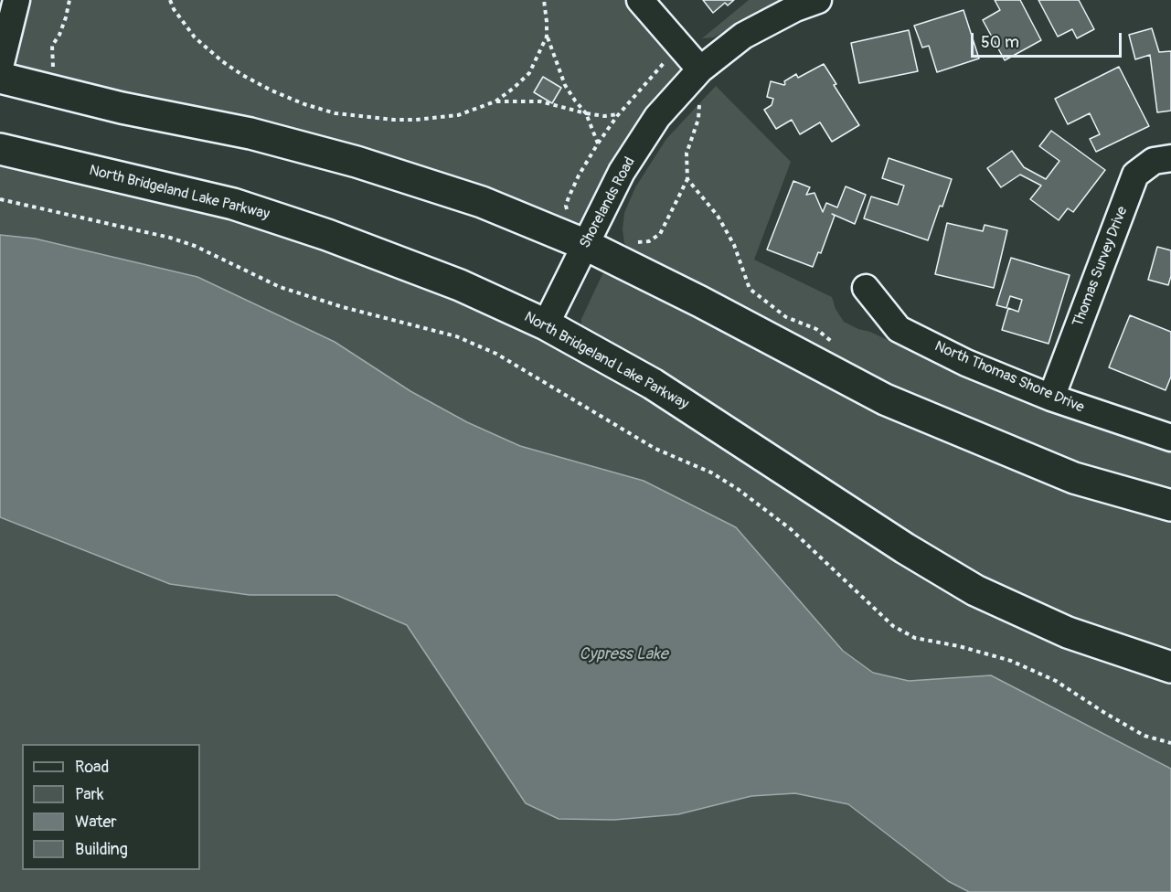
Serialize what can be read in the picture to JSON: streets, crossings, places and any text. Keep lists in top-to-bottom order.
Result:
{
  "streets": {
    "main road": ["North Bridgeland Lake Parkway"],
    "street": ["Shorelands Road", "Thomas Survey Drive", "North Thomas Shore Drive"]
  },
  "crossings": [
    ["North Bridgeland Lake Parkway", "Shorelands Road"],
    ["Thomas Survey Drive", "North Thomas Shore Drive"]
  ],
  "water": ["Cypress Lake"],
  "legend": [
    "Road",
    "Park",
    "Water",
    "Building"
  ],
  "scale_bar": "50 m"
}
